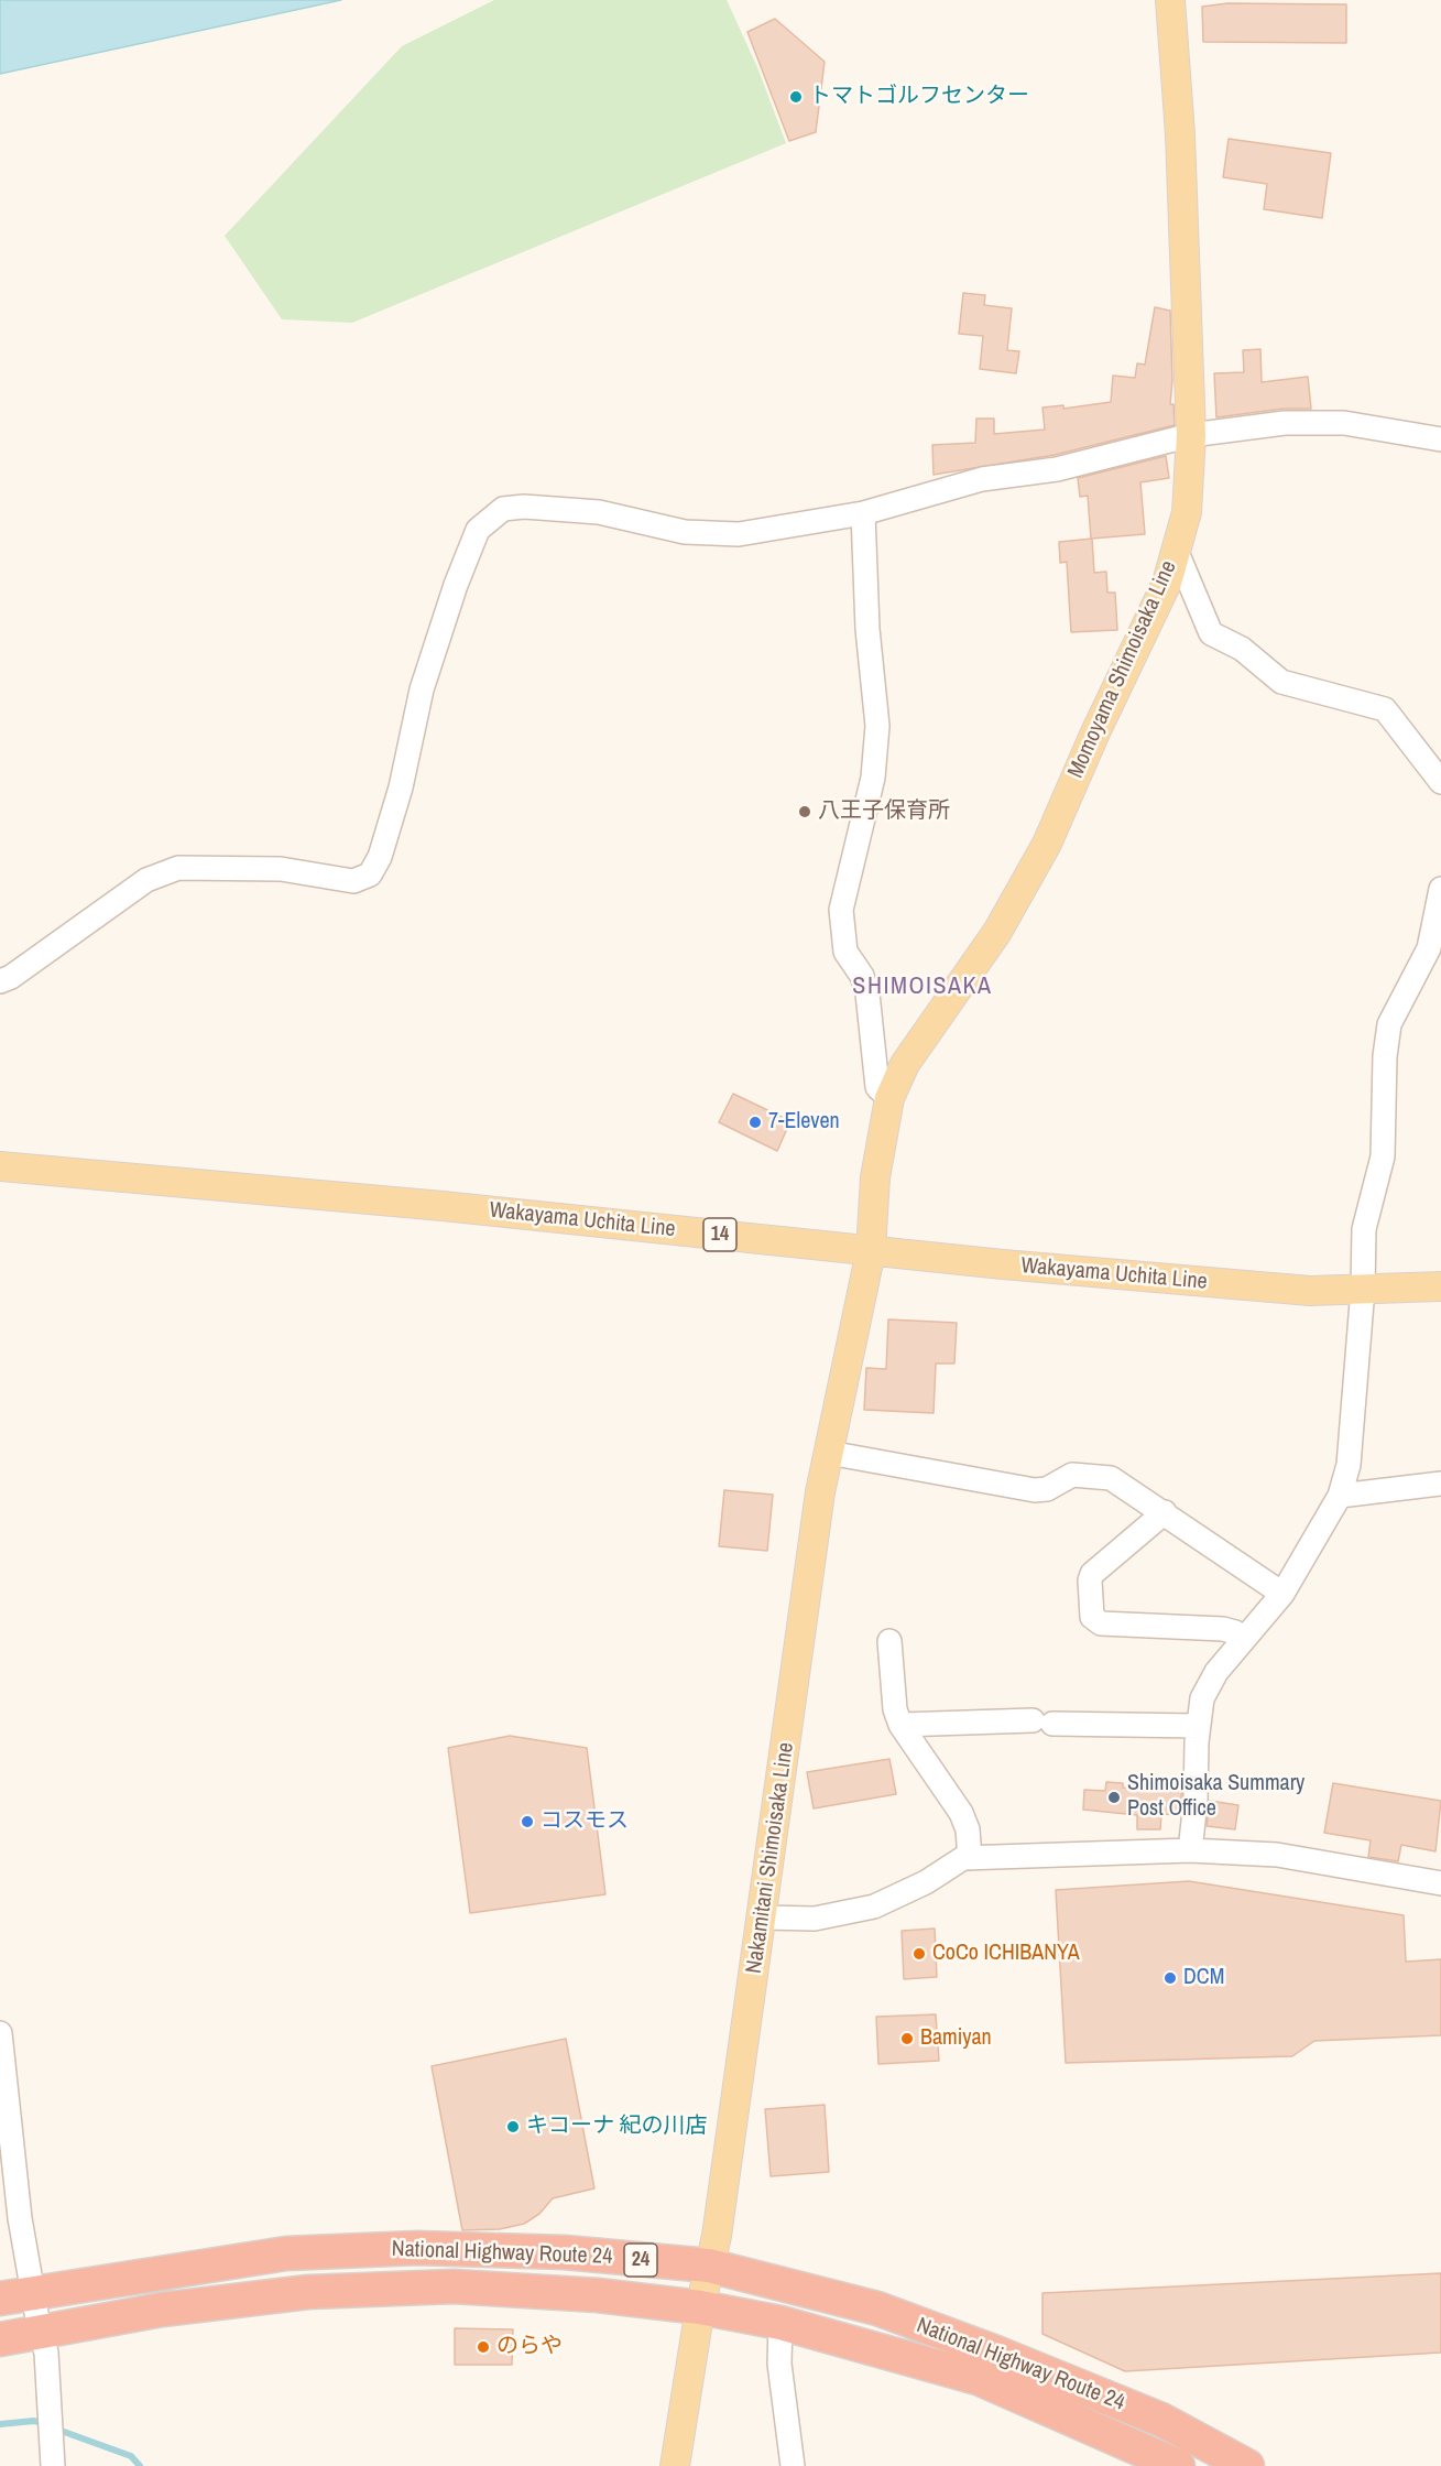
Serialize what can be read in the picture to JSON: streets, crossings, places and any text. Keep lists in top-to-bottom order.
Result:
{
  "streets": {
    "highway": ["National Highway Route 24", "24"],
    "main road": [
      "Momoyama Shimoisaka Line",
      "Wakayama Uchita Line",
      "14",
      "Nakamitani Shimoisaka Line"
    ]
  },
  "crossings": [
    ["Momoyama Shimoisaka Line", "Wakayama Uchita Line"],
    ["Momoyama Shimoisaka Line", "Nakamitani Shimoisaka Line"],
    ["Wakayama Uchita Line", "Nakamitani Shimoisaka Line"],
    ["Nakamitani Shimoisaka Line", "National Highway Route 24"]
  ],
  "districts": ["SHIMOISAKA"],
  "places": [
    "トマトゴルフセンター",
    "八王子保育所",
    "7-Eleven",
    "Shimoisaka Summary Post Office",
    "コスモス",
    "CoCo ICHIBANYA",
    "DCM",
    "Bamiyan",
    "キコーナ 紀の川店",
    "のらや"
  ]
}
